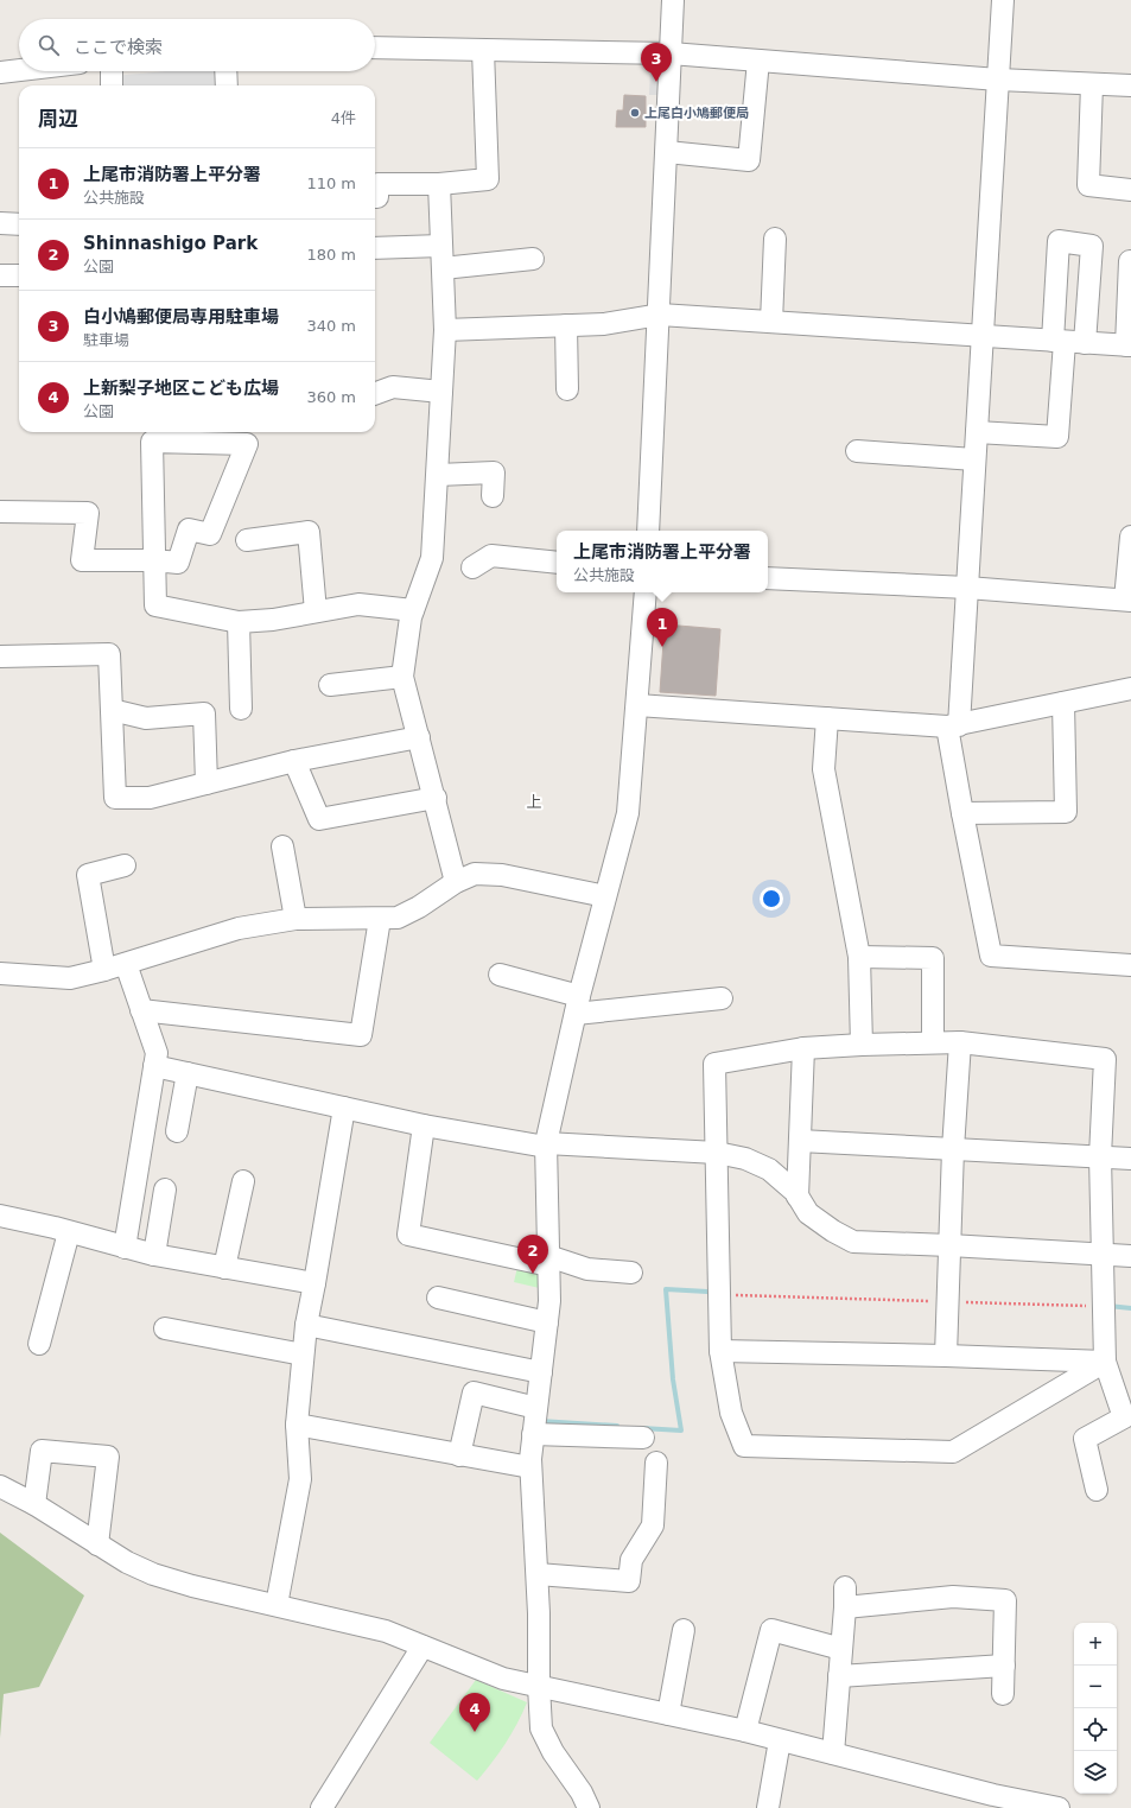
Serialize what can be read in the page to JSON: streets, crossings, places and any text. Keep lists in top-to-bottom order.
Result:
{
  "districts": ["上"],
  "places": ["上尾白小鳩郵便局"],
  "page": {
    "search": "ここで検索",
    "pins": [
      "3",
      "1",
      "2",
      "4"
    ],
    "heading": ["周辺", "4件"],
    "list": [
      {
        "mark": "1",
        "name": "上尾市消防署上平分署",
        "note": "公共施設",
        "value": "110 m"
      },
      {
        "mark": "2",
        "name": "Shinnashigo Park",
        "note": "公園",
        "value": "180 m"
      },
      {
        "mark": "3",
        "name": "白小鳩郵便局専用駐車場",
        "note": "駐車場",
        "value": "340 m"
      },
      {
        "mark": "4",
        "name": "上新梨子地区こども広場",
        "note": "公園",
        "value": "360 m"
      }
    ],
    "popup": ["上尾市消防署上平分署", "公共施設"],
    "map_buttons": ["+", "−"]
  }
}
